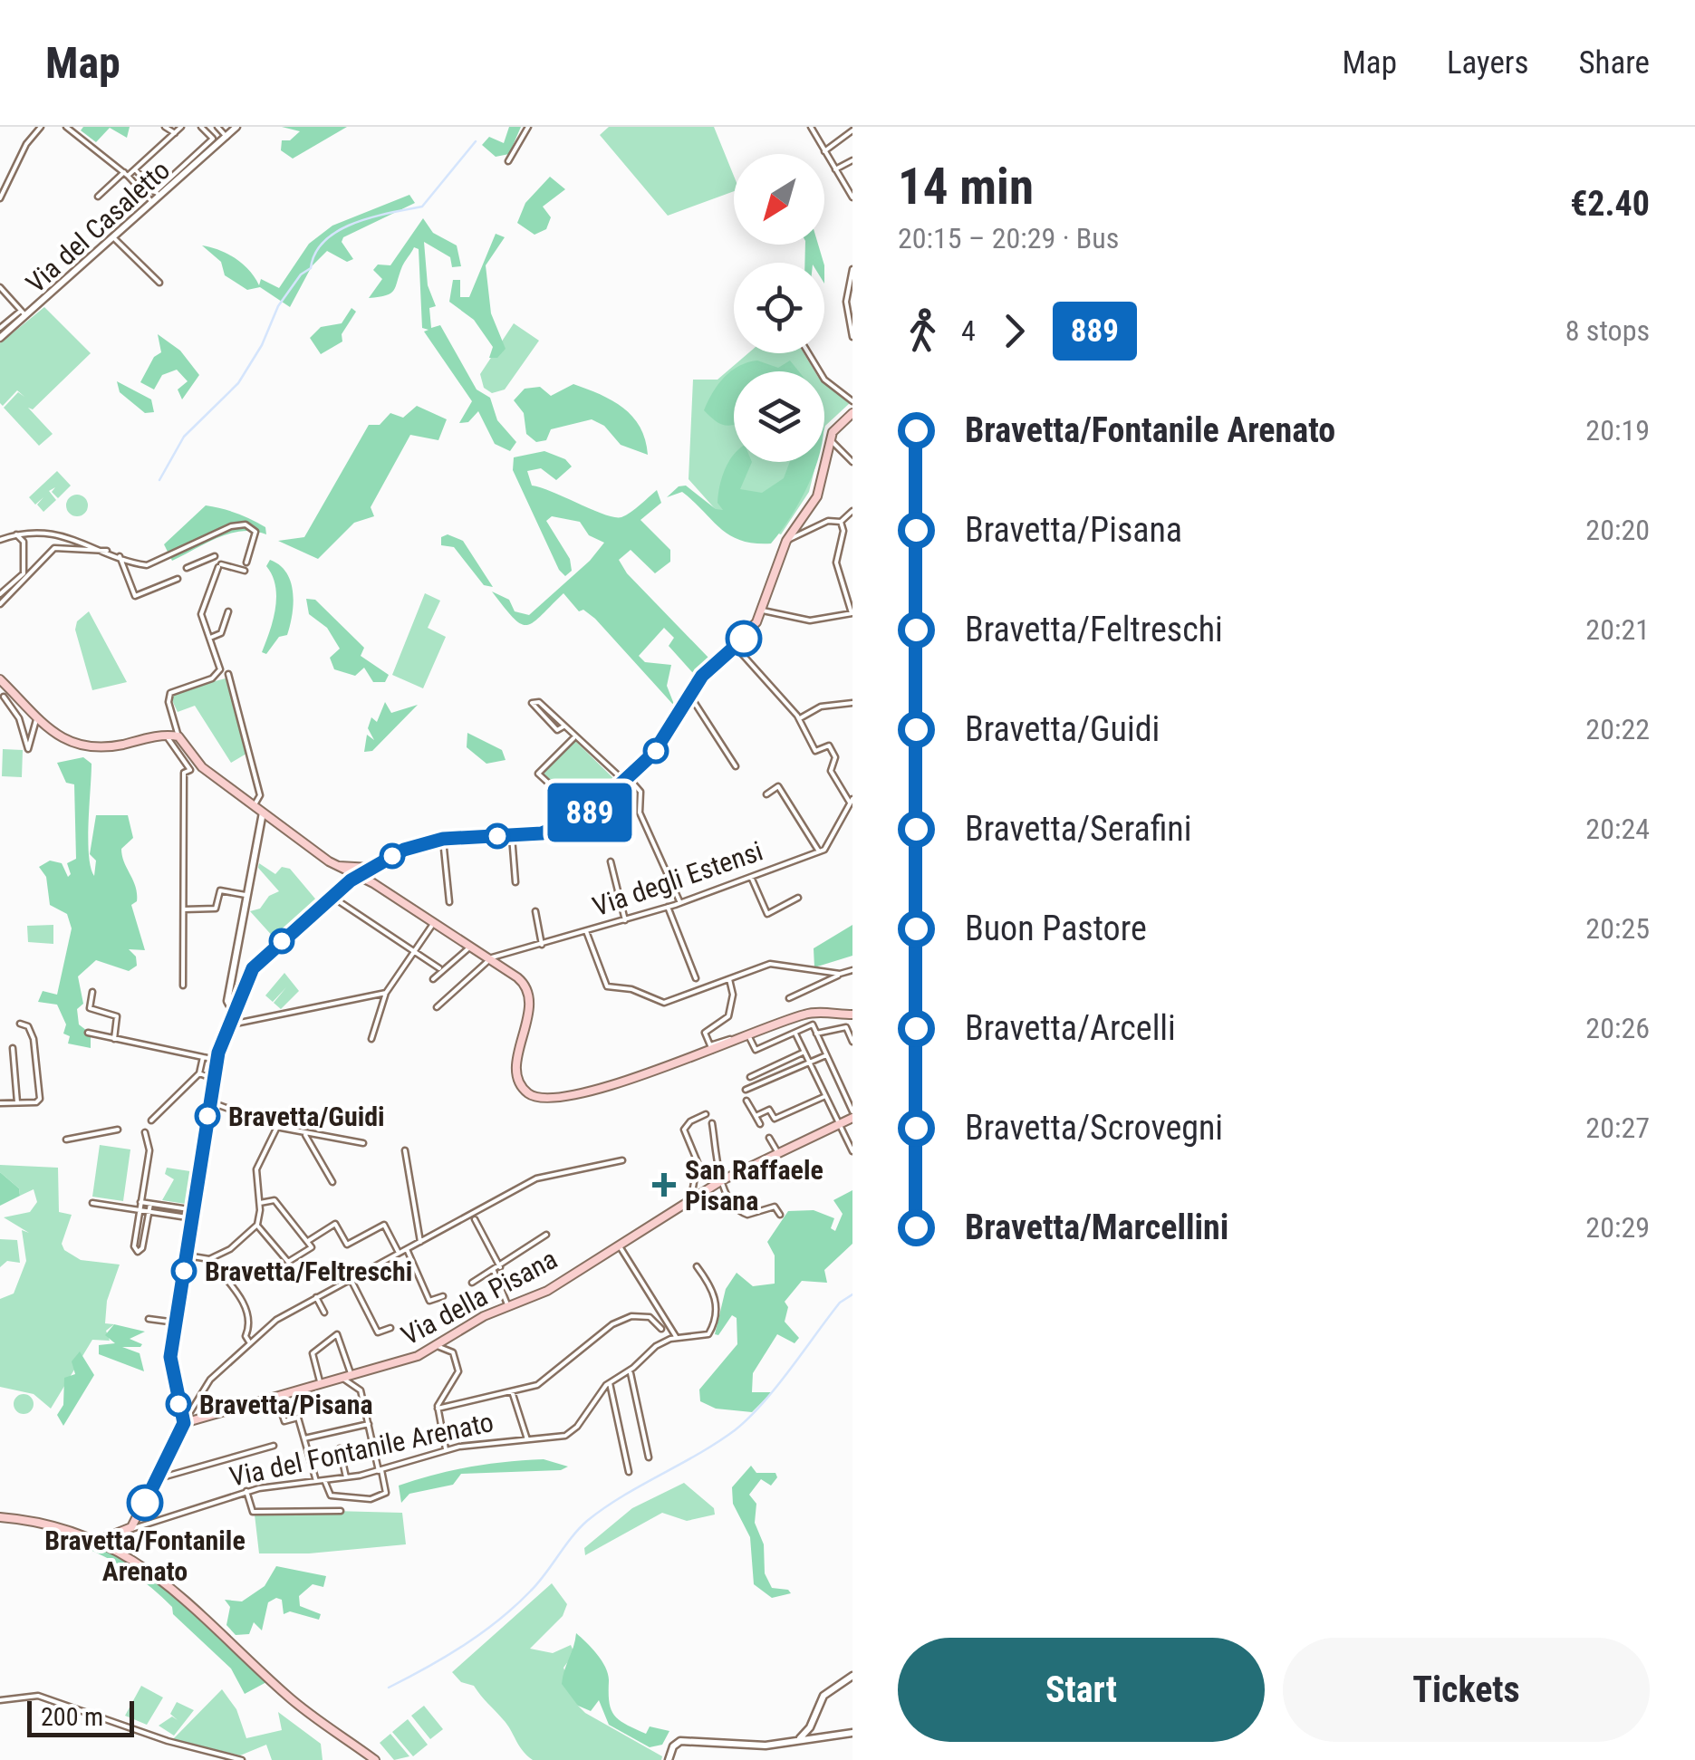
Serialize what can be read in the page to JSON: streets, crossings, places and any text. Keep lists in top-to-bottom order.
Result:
{
  "streets": {
    "main road": ["Via della Pisana"],
    "street": ["Via del Casaletto", "Via degli Estensi", "Via del Fontanile Arenato"]
  },
  "places": {
    "other": [
      "Bravetta/Guidi",
      "Bravetta/Feltreschi",
      "Bravetta/Pisana",
      "Bravetta/Fontanile Arenato"
    ],
    "health": ["San Raffaele Pisana"]
  },
  "lines": ["bus line 889"],
  "scale_bar": "200 m",
  "north": "bottom left",
  "page": {
    "header": "Map",
    "nav": ["Map", "Layers", "Share"],
    "on_map": "889",
    "heading": ["14 min", "20:15 – 20:29 · Bus", "€2.40"],
    "legs": ["4", "889", "8 stops"],
    "list": [
      {
        "name": "Bravetta/Fontanile Arenato",
        "value": "20:19"
      },
      {
        "name": "Bravetta/Pisana",
        "value": "20:20"
      },
      {
        "name": "Bravetta/Feltreschi",
        "value": "20:21"
      },
      {
        "name": "Bravetta/Guidi",
        "value": "20:22"
      },
      {
        "name": "Bravetta/Serafini",
        "value": "20:24"
      },
      {
        "name": "Buon Pastore",
        "value": "20:25"
      },
      {
        "name": "Bravetta/Arcelli",
        "value": "20:26"
      },
      {
        "name": "Bravetta/Scrovegni",
        "value": "20:27"
      },
      {
        "name": "Bravetta/Marcellini",
        "value": "20:29"
      }
    ],
    "buttons": ["Start", "Tickets"],
    "scale": "200 m"
  }
}
